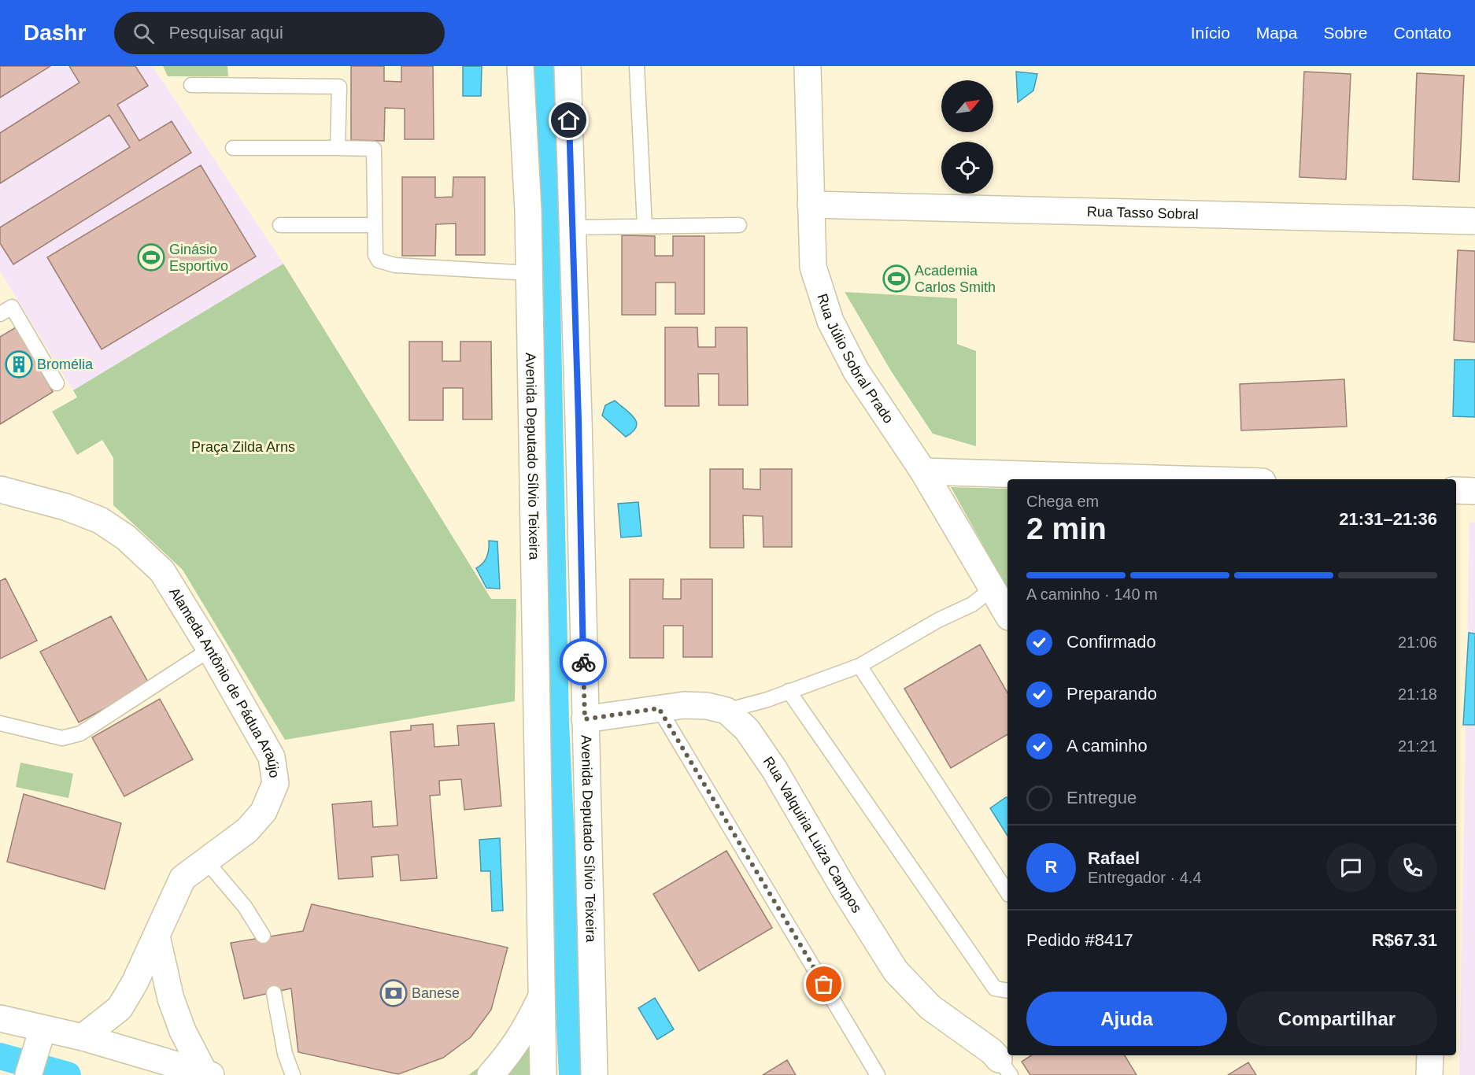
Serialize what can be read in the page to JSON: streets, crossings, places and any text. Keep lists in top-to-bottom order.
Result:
{
  "streets": {
    "street": [
      "Rua Tasso Sobral",
      "Rua Júlio Sobral Prado",
      "Avenida Deputado Sílvio Teixeira",
      "Alameda Antônio de Pádua Araújo",
      "Rua Valquiria Luiza Campos"
    ]
  },
  "crossings": [
    ["Rua Tasso Sobral", "Rua Júlio Sobral Prado"]
  ],
  "parks": ["Praça Zilda Arns"],
  "places": {
    "sports": ["Ginásio Esportivo", "Academia Carlos Smith"],
    "building": ["Bromélia"],
    "bank": ["Banese"]
  },
  "north": "top right",
  "page": {
    "header": "Dashr",
    "search": "Pesquisar aqui",
    "nav": [
      "Início",
      "Mapa",
      "Sobre",
      "Contato"
    ],
    "heading": ["2 min", "Chega em", "21:31–21:36"],
    "panel": [
      "Rafael",
      "Entregador · 4.4",
      "Pedido #8417",
      "R$67.31"
    ],
    "bar": "A caminho · 140 m",
    "list": [
      ["Confirmado", "21:06"],
      ["Preparando", "21:18"],
      ["A caminho", "21:21"],
      "Entregue"
    ],
    "round": "R",
    "buttons": ["Ajuda", "Compartilhar"]
  }
}
